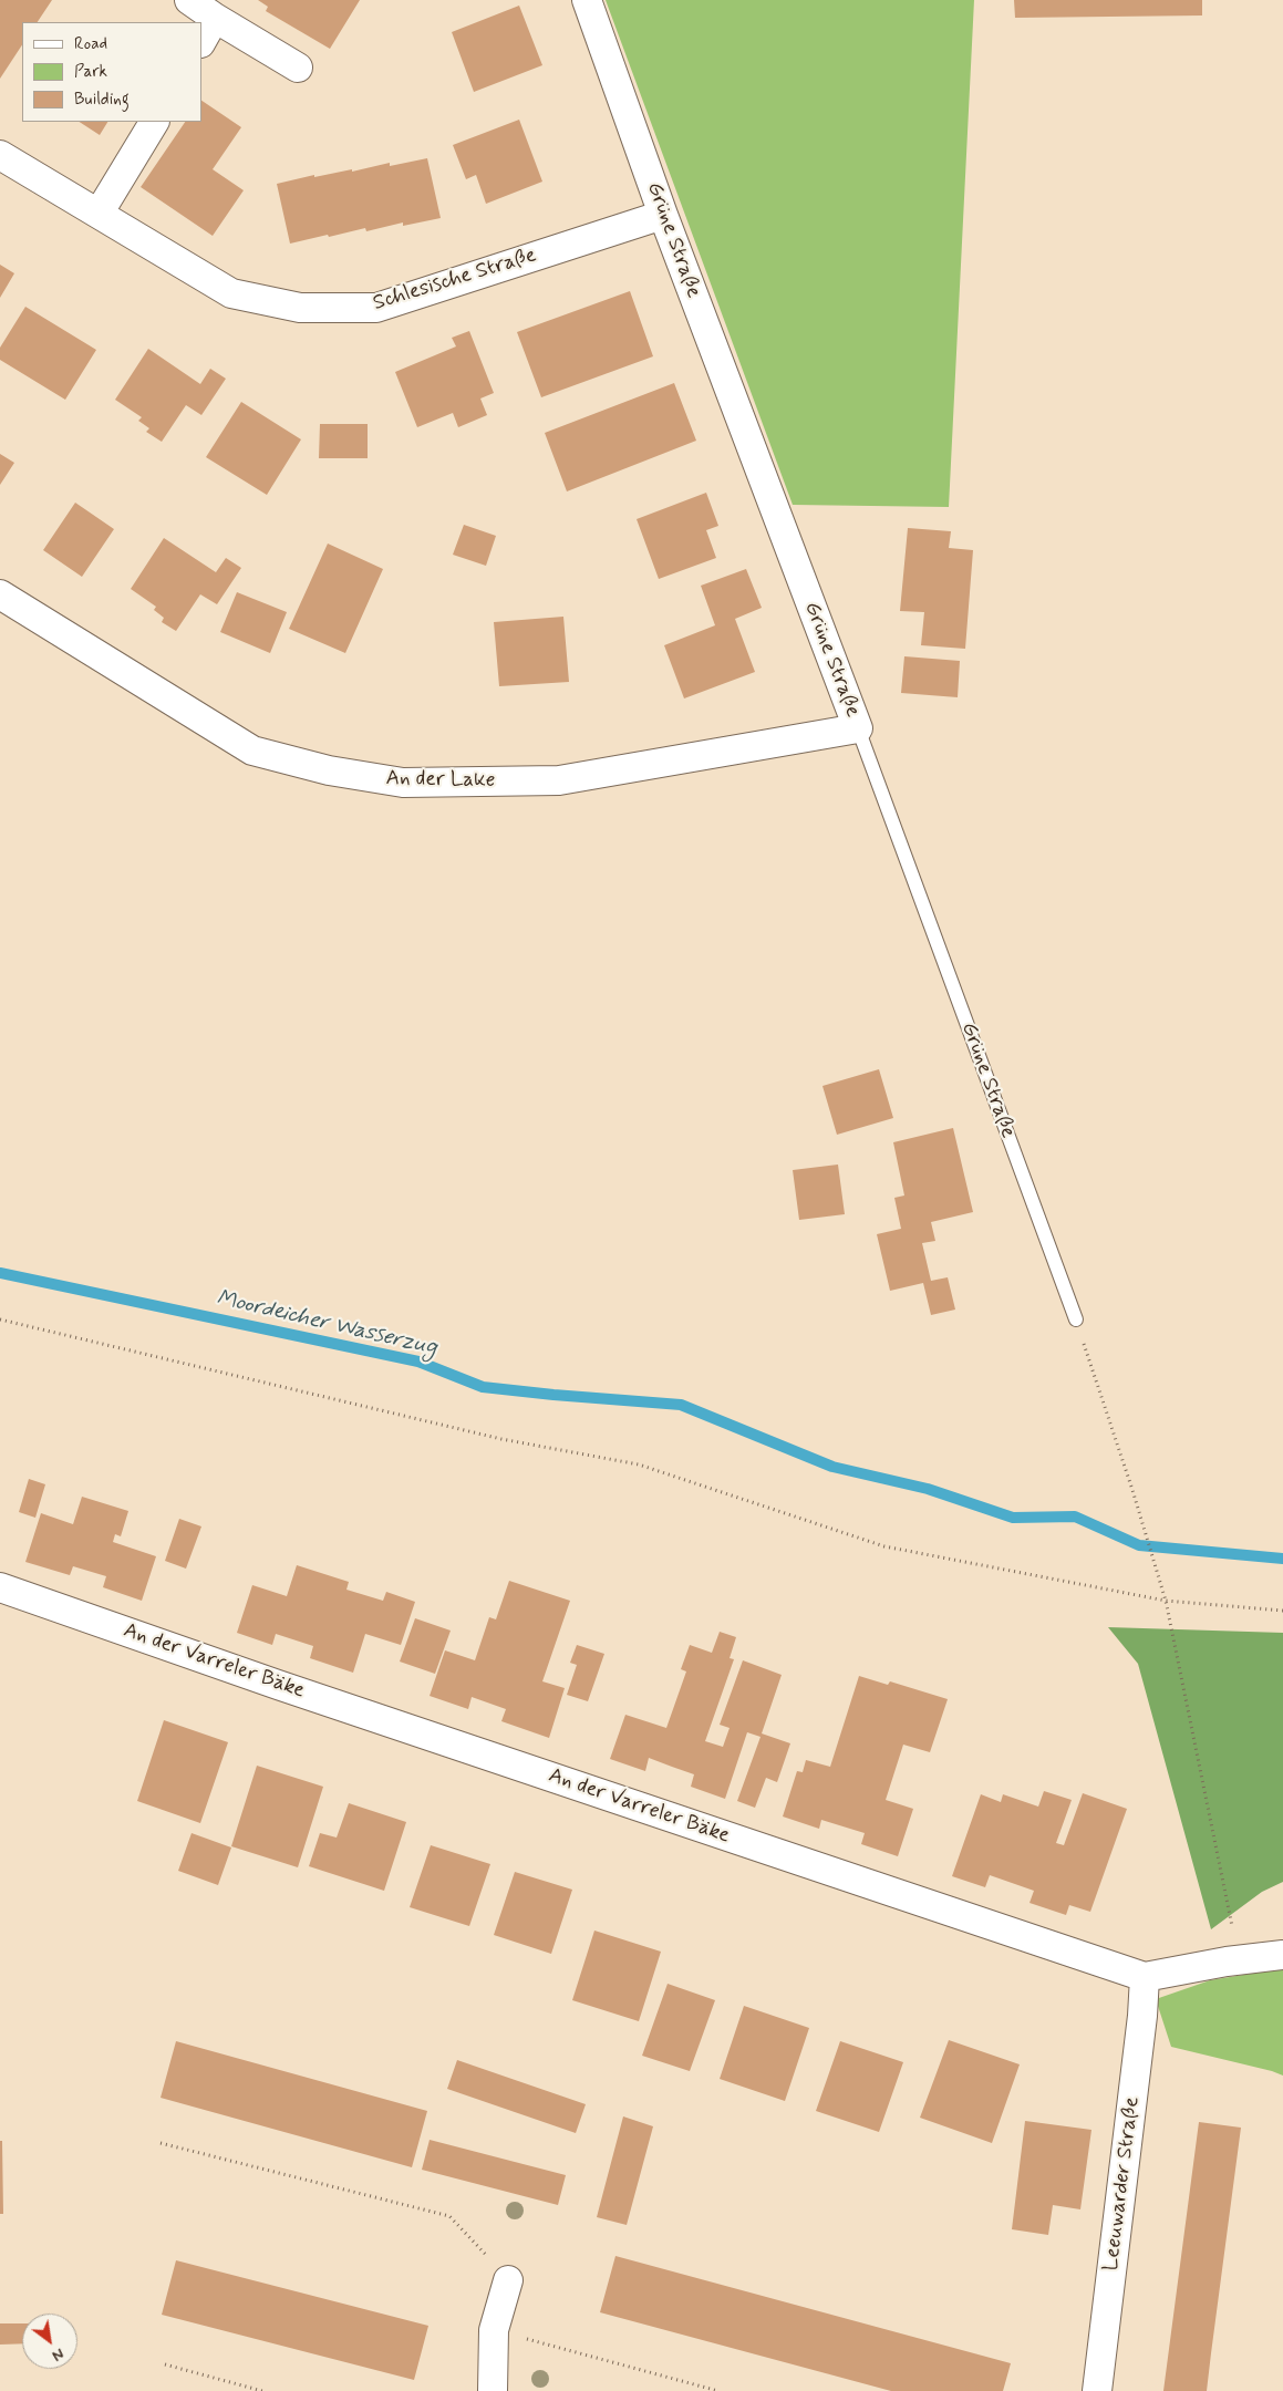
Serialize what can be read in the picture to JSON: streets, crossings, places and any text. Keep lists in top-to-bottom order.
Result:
{
  "streets": {
    "street": [
      "Grüne Straße",
      "Schlesische Straße",
      "An der Lake",
      "An der Varreler Bäke",
      "Leeuwarder Straße"
    ]
  },
  "crossings": [
    ["Grüne Straße", "Schlesische Straße"],
    ["Grüne Straße", "An der Lake"],
    ["An der Varreler Bäke", "Leeuwarder Straße"]
  ],
  "water": ["Moordeicher Wasserzug"],
  "legend": ["Road", "Park", "Building"],
  "north": "bottom right"
}
